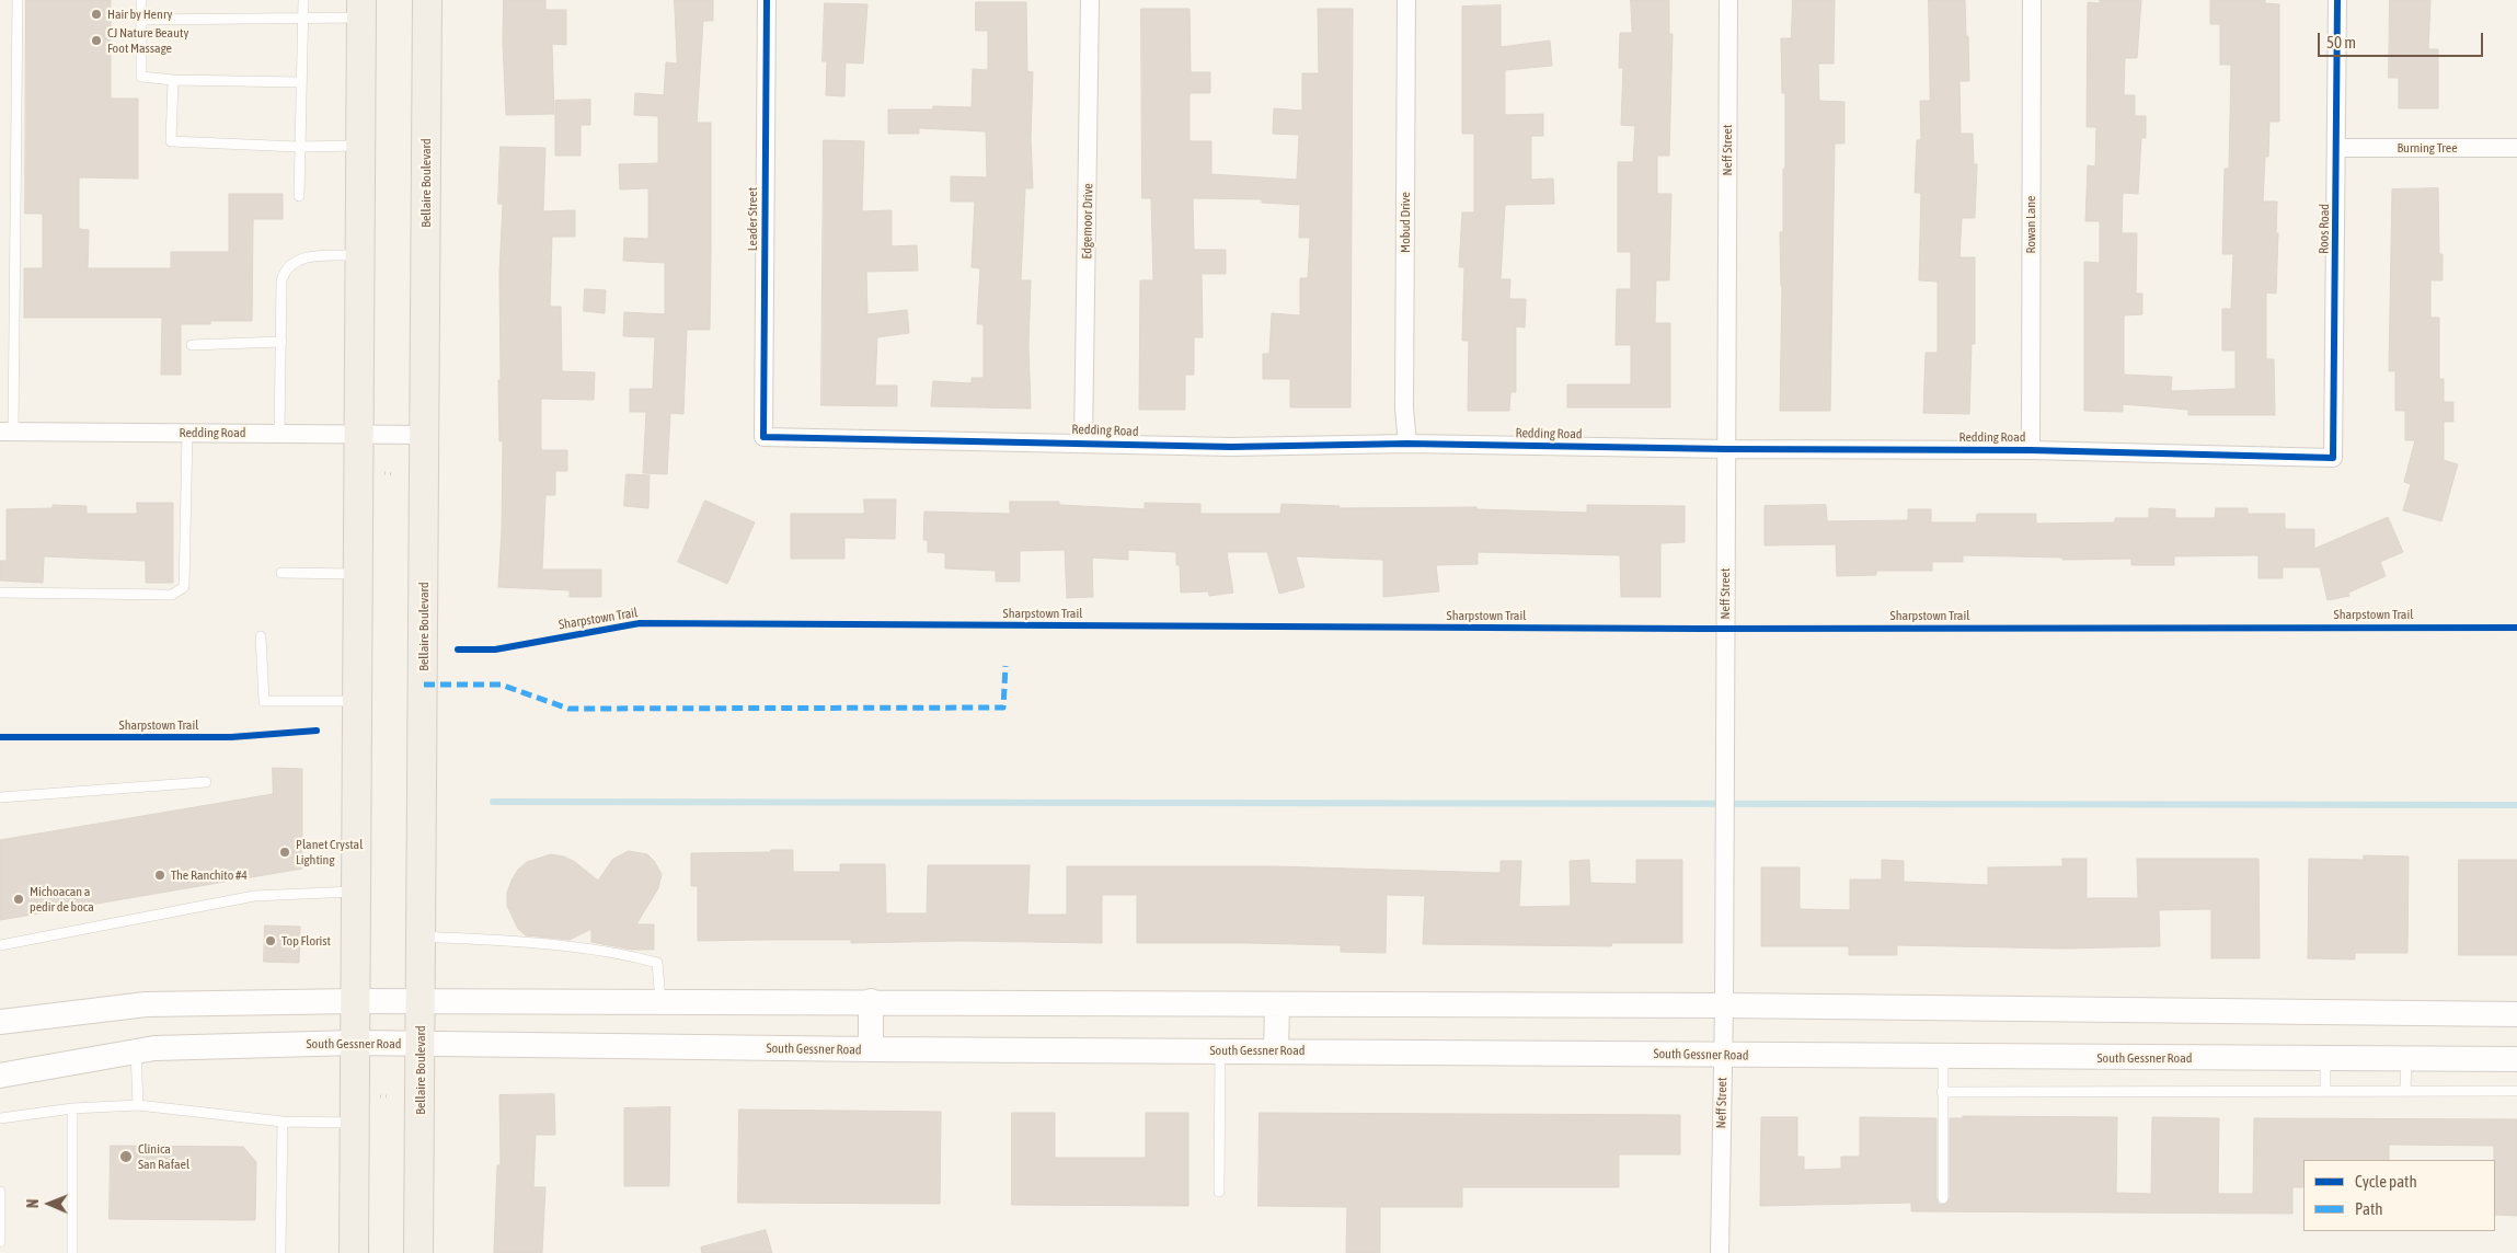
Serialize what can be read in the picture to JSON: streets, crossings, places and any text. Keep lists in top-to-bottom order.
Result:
{
  "streets": {
    "main road": ["Bellaire Boulevard", "South Gessner Road"],
    "street": [
      "Burning Tree",
      "Neff Street",
      "Leader Street",
      "Edgemoor Drive",
      "Mobud Drive",
      "Rowan Lane",
      "Roos Road",
      "Redding Road"
    ],
    "cycle path": ["Sharpstown Trail"]
  },
  "crossings": [
    ["Burning Tree", "Roos Road"],
    ["Neff Street", "Redding Road"],
    ["Neff Street", "South Gessner Road"],
    ["Bellaire Boulevard", "Redding Road"],
    ["Bellaire Boulevard", "South Gessner Road"],
    ["Leader Street", "Redding Road"],
    ["Edgemoor Drive", "Redding Road"],
    ["Mobud Drive", "Redding Road"],
    ["Rowan Lane", "Redding Road"],
    ["Roos Road", "Redding Road"]
  ],
  "places": [
    "Hair by Henry",
    "CJ Nature Beauty Foot Massage",
    "Planet Crystal Lighting",
    "The Ranchito #4",
    "Michoacan a pedir de boca",
    "Top Florist",
    "Clinica San Rafael"
  ],
  "legend": ["Cycle path", "Path"],
  "scale_bar": "50 m",
  "north": "left"
}
